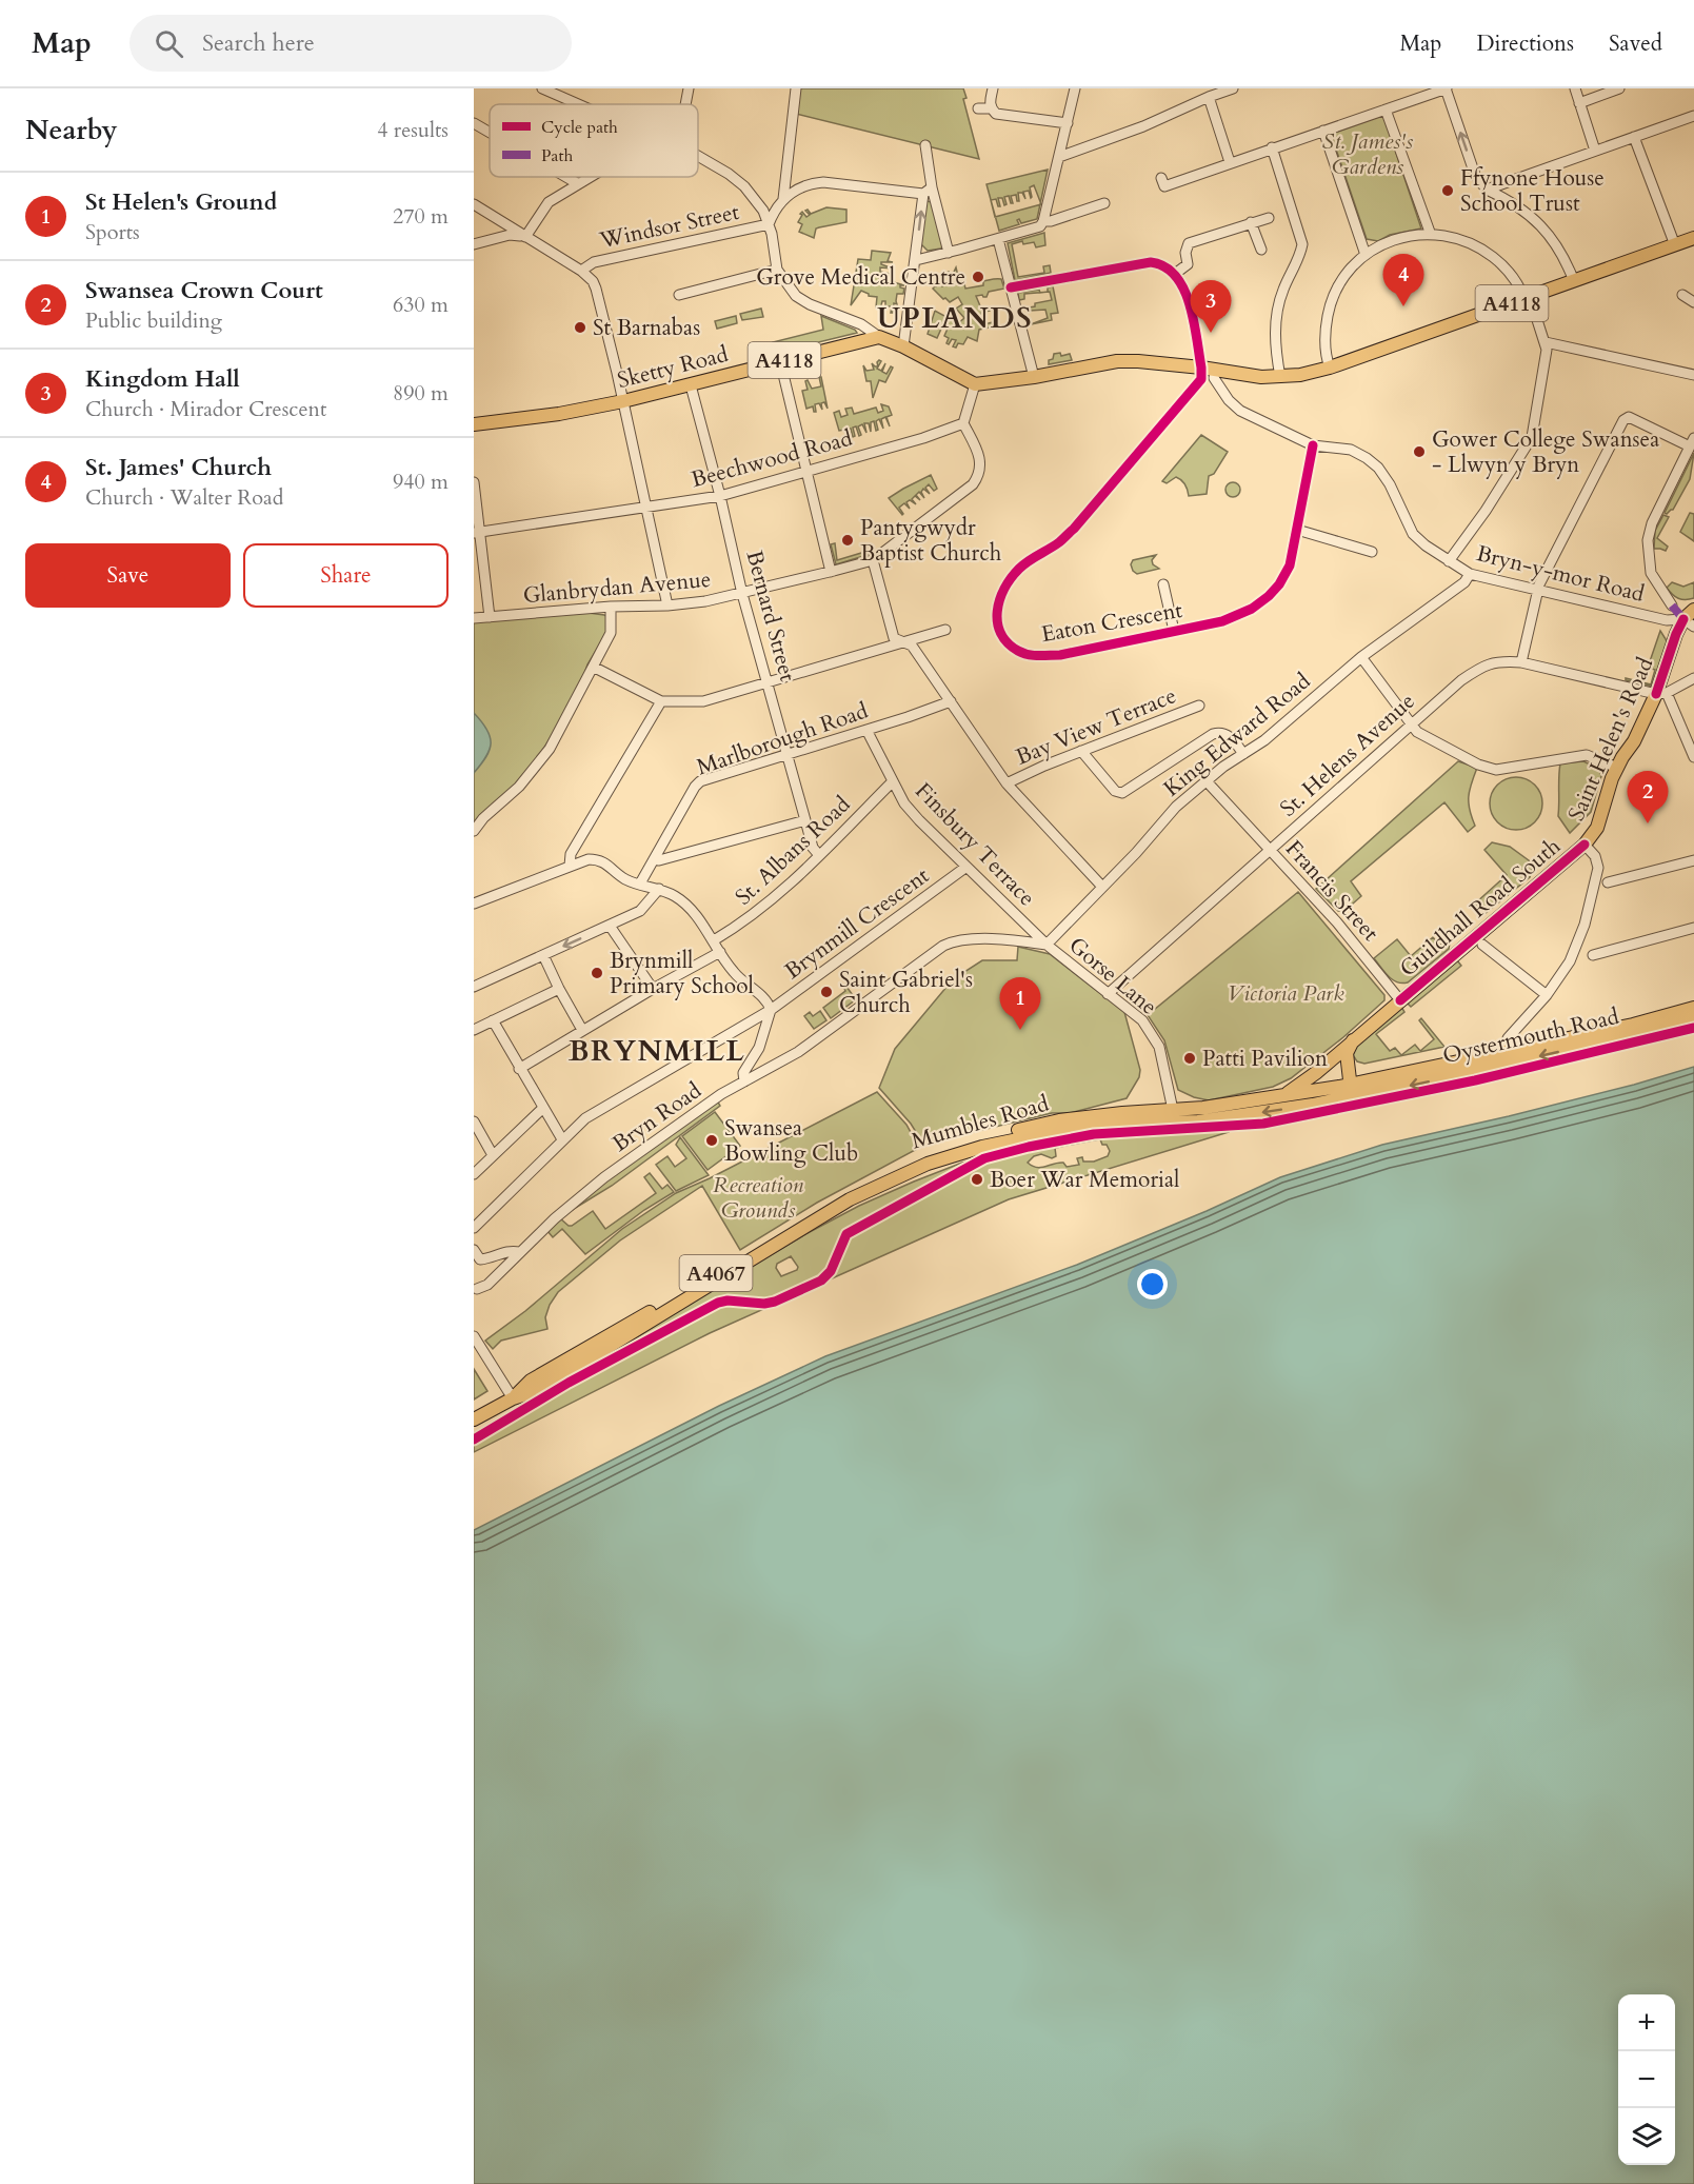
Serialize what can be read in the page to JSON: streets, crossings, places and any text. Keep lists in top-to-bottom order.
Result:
{
  "streets": {
    "main road": [
      "A4118",
      "Sketty Road",
      "Saint Helen's Road",
      "Guildhall Road South",
      "Oystermouth Road",
      "Mumbles Road",
      "A4067"
    ],
    "street": [
      "Windsor Street",
      "Beechwood Road",
      "Bryn-y-mor Road",
      "Glanbrydan Avenue",
      "Bernard Street",
      "Eaton Crescent",
      "Bay View Terrace",
      "King Edward Road",
      "Marlborough Road",
      "St. Helens Avenue",
      "Finsbury Terrace",
      "St. Albans Road",
      "Francis Street",
      "Brynmill Crescent",
      "Gorse Lane",
      "Bryn Road"
    ]
  },
  "crossings": [
    ["A4118", "Bryn-y-mor Road"],
    ["A4118", "Eaton Crescent"],
    ["Sketty Road", "Bernard Street"],
    ["Beechwood Road", "Bernard Street"],
    ["Bryn-y-mor Road", "Eaton Crescent"],
    ["Bryn-y-mor Road", "King Edward Road"],
    ["Bryn-y-mor Road", "Saint Helen's Road"],
    ["Glanbrydan Avenue", "Bernard Street"],
    ["Bernard Street", "Marlborough Road"],
    ["Bernard Street", "St. Albans Road"],
    ["King Edward Road", "Finsbury Terrace"],
    ["King Edward Road", "Francis Street"],
    ["King Edward Road", "Gorse Lane"],
    ["King Edward Road", "Bryn Road"],
    ["Marlborough Road", "Finsbury Terrace"],
    ["Saint Helen's Road", "St. Helens Avenue"],
    ["Saint Helen's Road", "Guildhall Road South"],
    ["Saint Helen's Road", "Oystermouth Road"],
    ["St. Helens Avenue", "Francis Street"],
    ["St. Helens Avenue", "Gorse Lane"],
    ["Finsbury Terrace", "St. Albans Road"],
    ["Finsbury Terrace", "Brynmill Crescent"],
    ["Finsbury Terrace", "Gorse Lane"],
    ["Finsbury Terrace", "Bryn Road"],
    ["Francis Street", "Guildhall Road South"],
    ["Guildhall Road South", "Mumbles Road"],
    ["Gorse Lane", "Bryn Road"],
    ["Gorse Lane", "Mumbles Road"],
    ["Oystermouth Road", "Mumbles Road"]
  ],
  "districts": ["UPLANDS", "BRYNMILL"],
  "parks": ["St. James's Gardens", "Victoria Park", "Recreation Grounds"],
  "places": [
    "Ffynone House School Trust",
    "Grove Medical Centre",
    "St Barnabas",
    "Gower College Swansea - Llwyn y Bryn",
    "Pantygwydr Baptist Church",
    "Brynmill Primary School",
    "Saint Gabriel's Church",
    "Patti Pavilion",
    "Swansea Bowling Club",
    "Boer War Memorial"
  ],
  "legend": ["Cycle path", "Path"],
  "page": {
    "header": "Map",
    "search": "Search here",
    "nav": ["Map", "Directions", "Saved"],
    "heading": ["Nearby", "4 results"],
    "list": [
      {
        "mark": "1",
        "name": "St Helen's Ground",
        "note": "Sports",
        "value": "270 m"
      },
      {
        "mark": "2",
        "name": "Swansea Crown Court",
        "note": "Public building",
        "value": "630 m"
      },
      {
        "mark": "3",
        "name": "Kingdom Hall",
        "note": "Church · Mirador Crescent",
        "value": "890 m"
      },
      {
        "mark": "4",
        "name": "St. James' Church",
        "note": "Church · Walter Road",
        "value": "940 m"
      }
    ],
    "pins": [
      "4",
      "3",
      "2",
      "1"
    ],
    "buttons": ["Save", "Share"],
    "map_buttons": ["+", "−"]
  }
}
